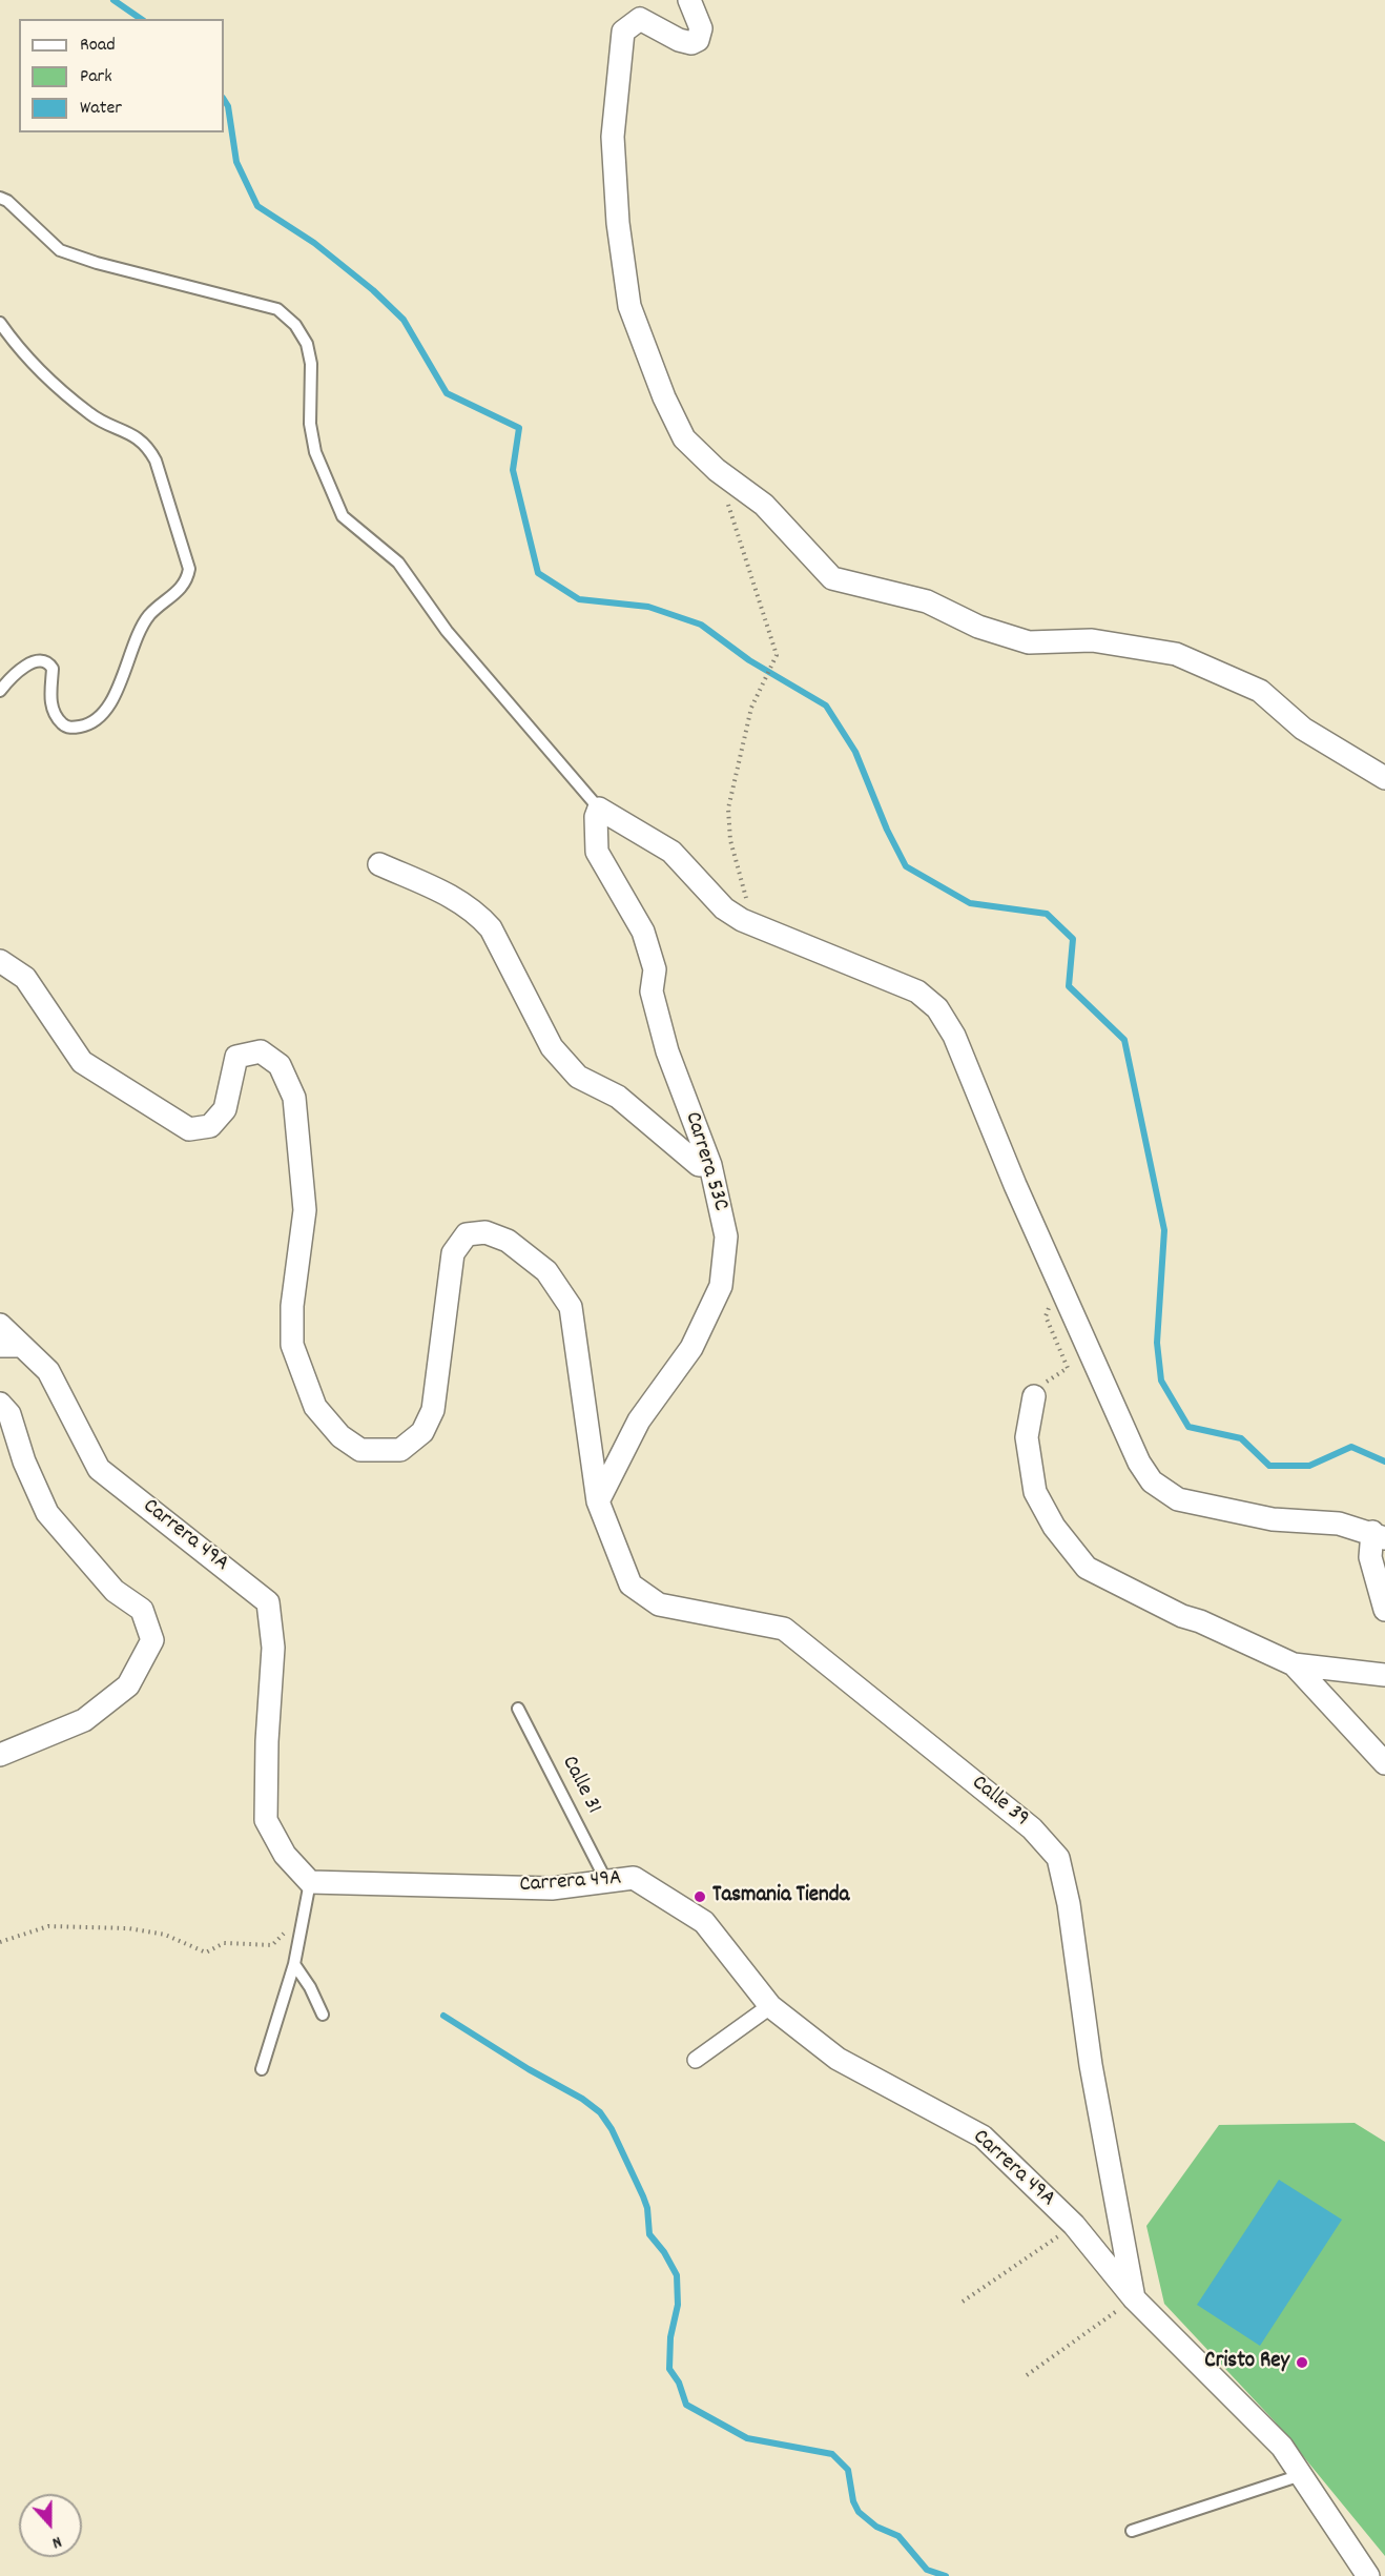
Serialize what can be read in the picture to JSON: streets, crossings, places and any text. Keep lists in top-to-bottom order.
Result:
{
  "streets": {
    "street": ["Carrera 53C", "Carrera 49A", "Calle 39"],
    "lane": ["Calle 31"]
  },
  "crossings": [
    ["Carrera 53C", "Calle 39"],
    ["Carrera 49A", "Calle 31"],
    ["Carrera 49A", "Calle 39"]
  ],
  "places": ["Tasmania Tienda", "Cristo Rey"],
  "legend": ["Road", "Park", "Water"],
  "north": "bottom"
}
